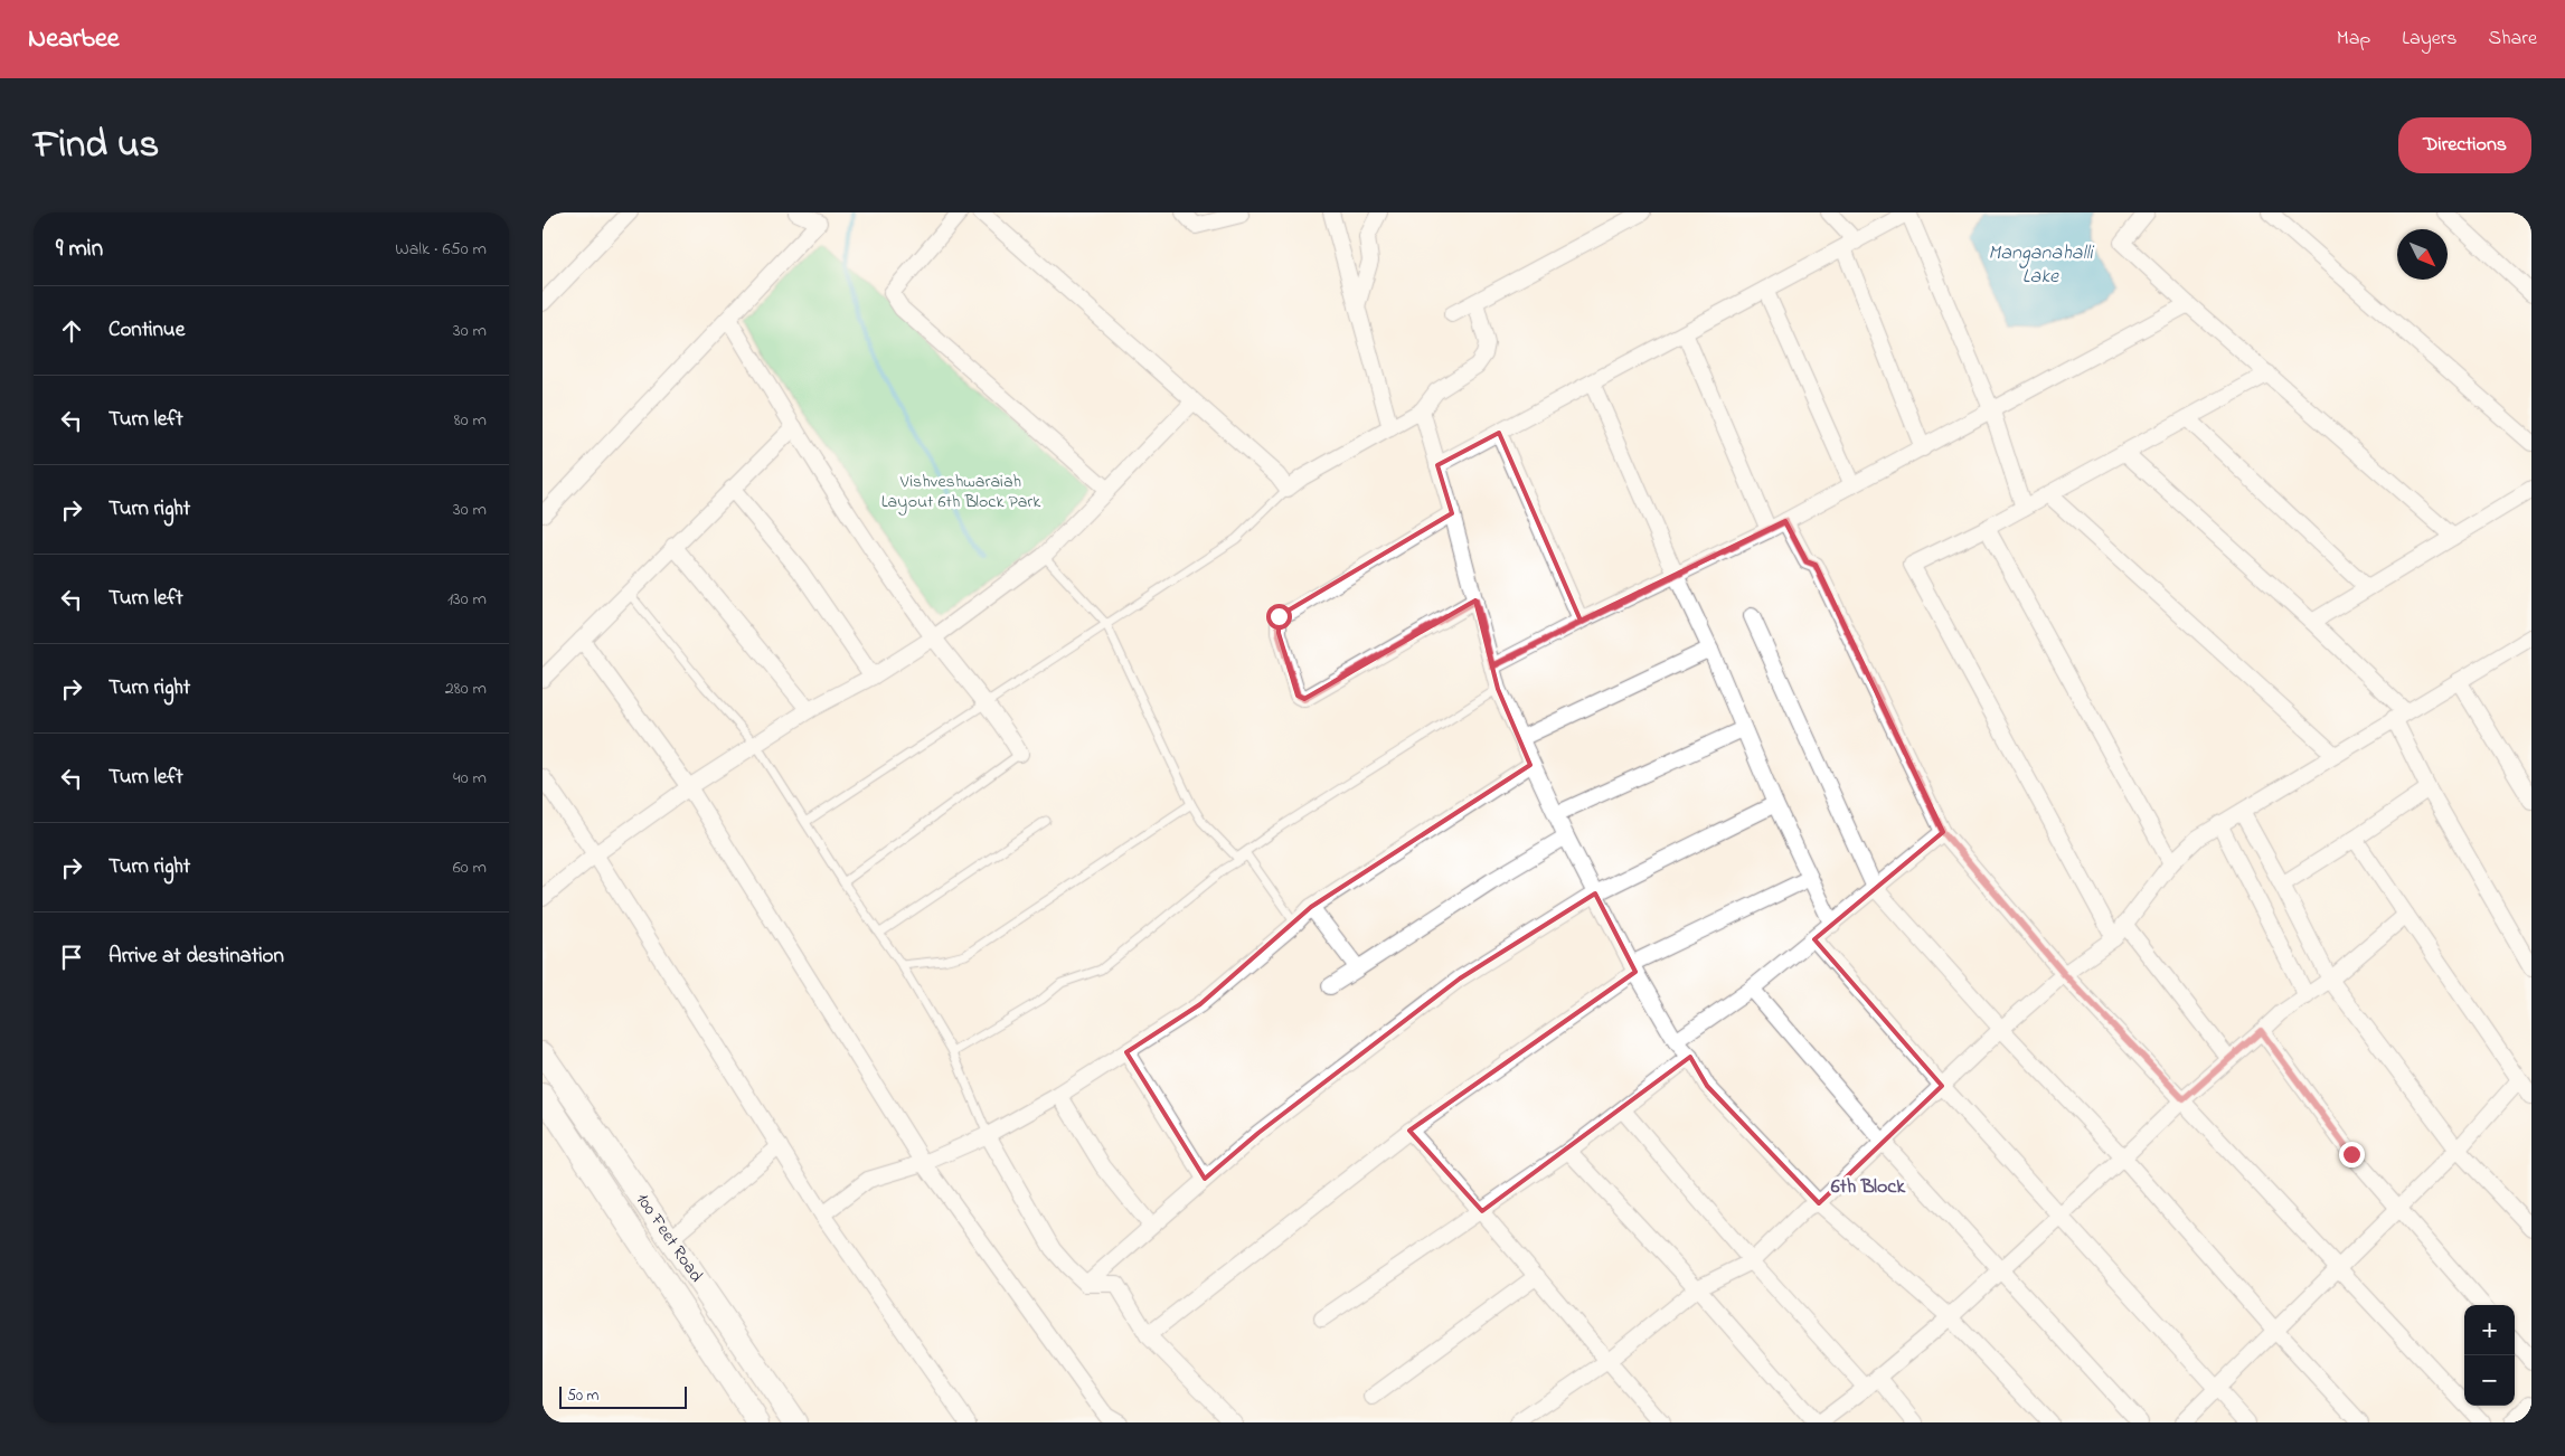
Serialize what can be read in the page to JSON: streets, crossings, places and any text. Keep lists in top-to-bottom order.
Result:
{
  "streets": {
    "main road": ["100 Feet Road"]
  },
  "districts": ["6th Block"],
  "water": ["Manganahalli Lake"],
  "parks": ["Vishveshwaraiah Layout 6th Block Park"],
  "scale_bar": "50 m",
  "north": "bottom right",
  "page": {
    "header": "Nearbee",
    "nav": ["Map", "Layers", "Share"],
    "title": "Find us",
    "buttons": "Directions",
    "heading": ["9 min", "Walk · 650 m"],
    "list": [
      ["Continue", "30 m"],
      ["Turn left", "80 m"],
      ["Turn right", "30 m"],
      ["Turn left", "130 m"],
      ["Turn right", "280 m"],
      ["Turn left", "40 m"],
      ["Turn right", "60 m"],
      "Arrive at destination"
    ],
    "map_buttons": ["+", "−"],
    "scale": "50 m"
  }
}
